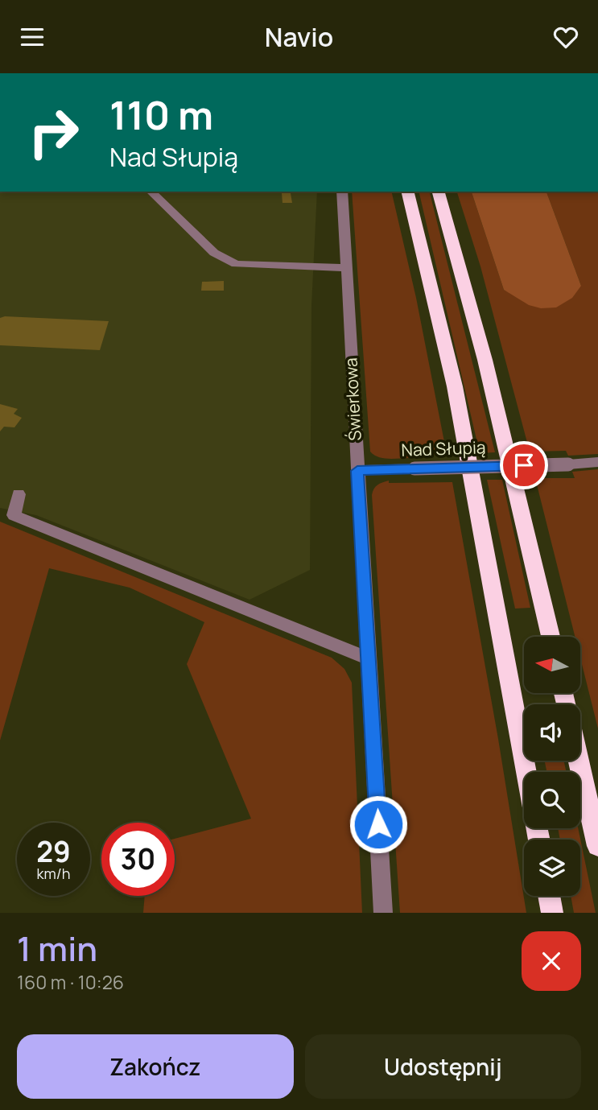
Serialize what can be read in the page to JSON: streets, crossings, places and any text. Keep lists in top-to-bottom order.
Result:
{
  "streets": {
    "street": ["Świerkowa", "Nad Słupią"]
  },
  "crossings": [
    ["Świerkowa", "Nad Słupią"]
  ],
  "north": "left",
  "page": {
    "header": "Navio",
    "turn": ["110 m", "Nad Słupią"],
    "speed": "29 km/h",
    "limit": "30",
    "heading": ["1 min", "160 m · 10:26"],
    "buttons": ["Zakończ", "Udostępnij"]
  }
}
